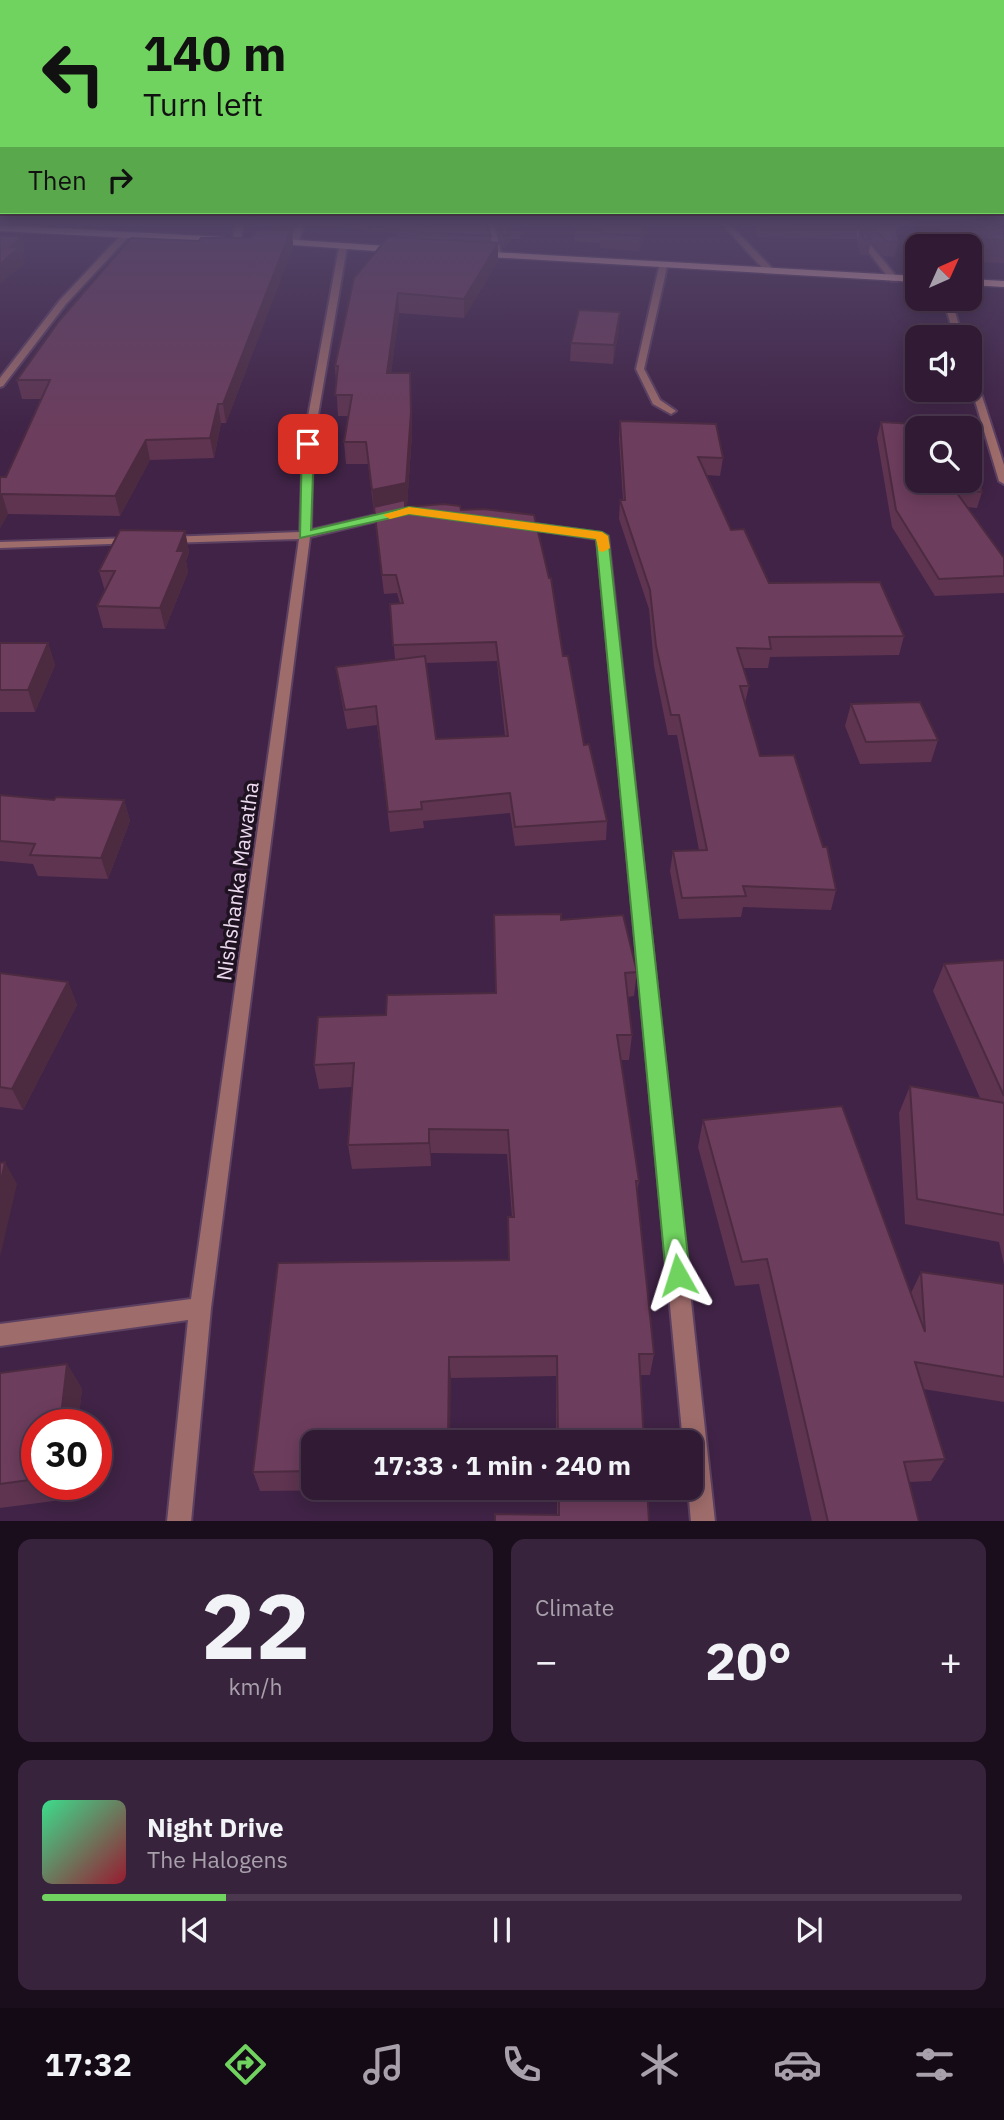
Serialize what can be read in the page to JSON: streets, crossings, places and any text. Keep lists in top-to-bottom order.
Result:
{
  "streets": {
    "street": ["Nishshanka Mawatha"]
  },
  "north": "top right",
  "page": {
    "turn": ["140 m", "Turn left"],
    "then": "Then",
    "limit": "30",
    "trip": "17:33 · 1 min · 240 m",
    "tile": [
      ["22", "km/h"],
      "Climate"
    ],
    "heat": ["−", "20°", "+"],
    "song": ["Night Drive", "The Halogens"],
    "tabs": "17:32"
  }
}
